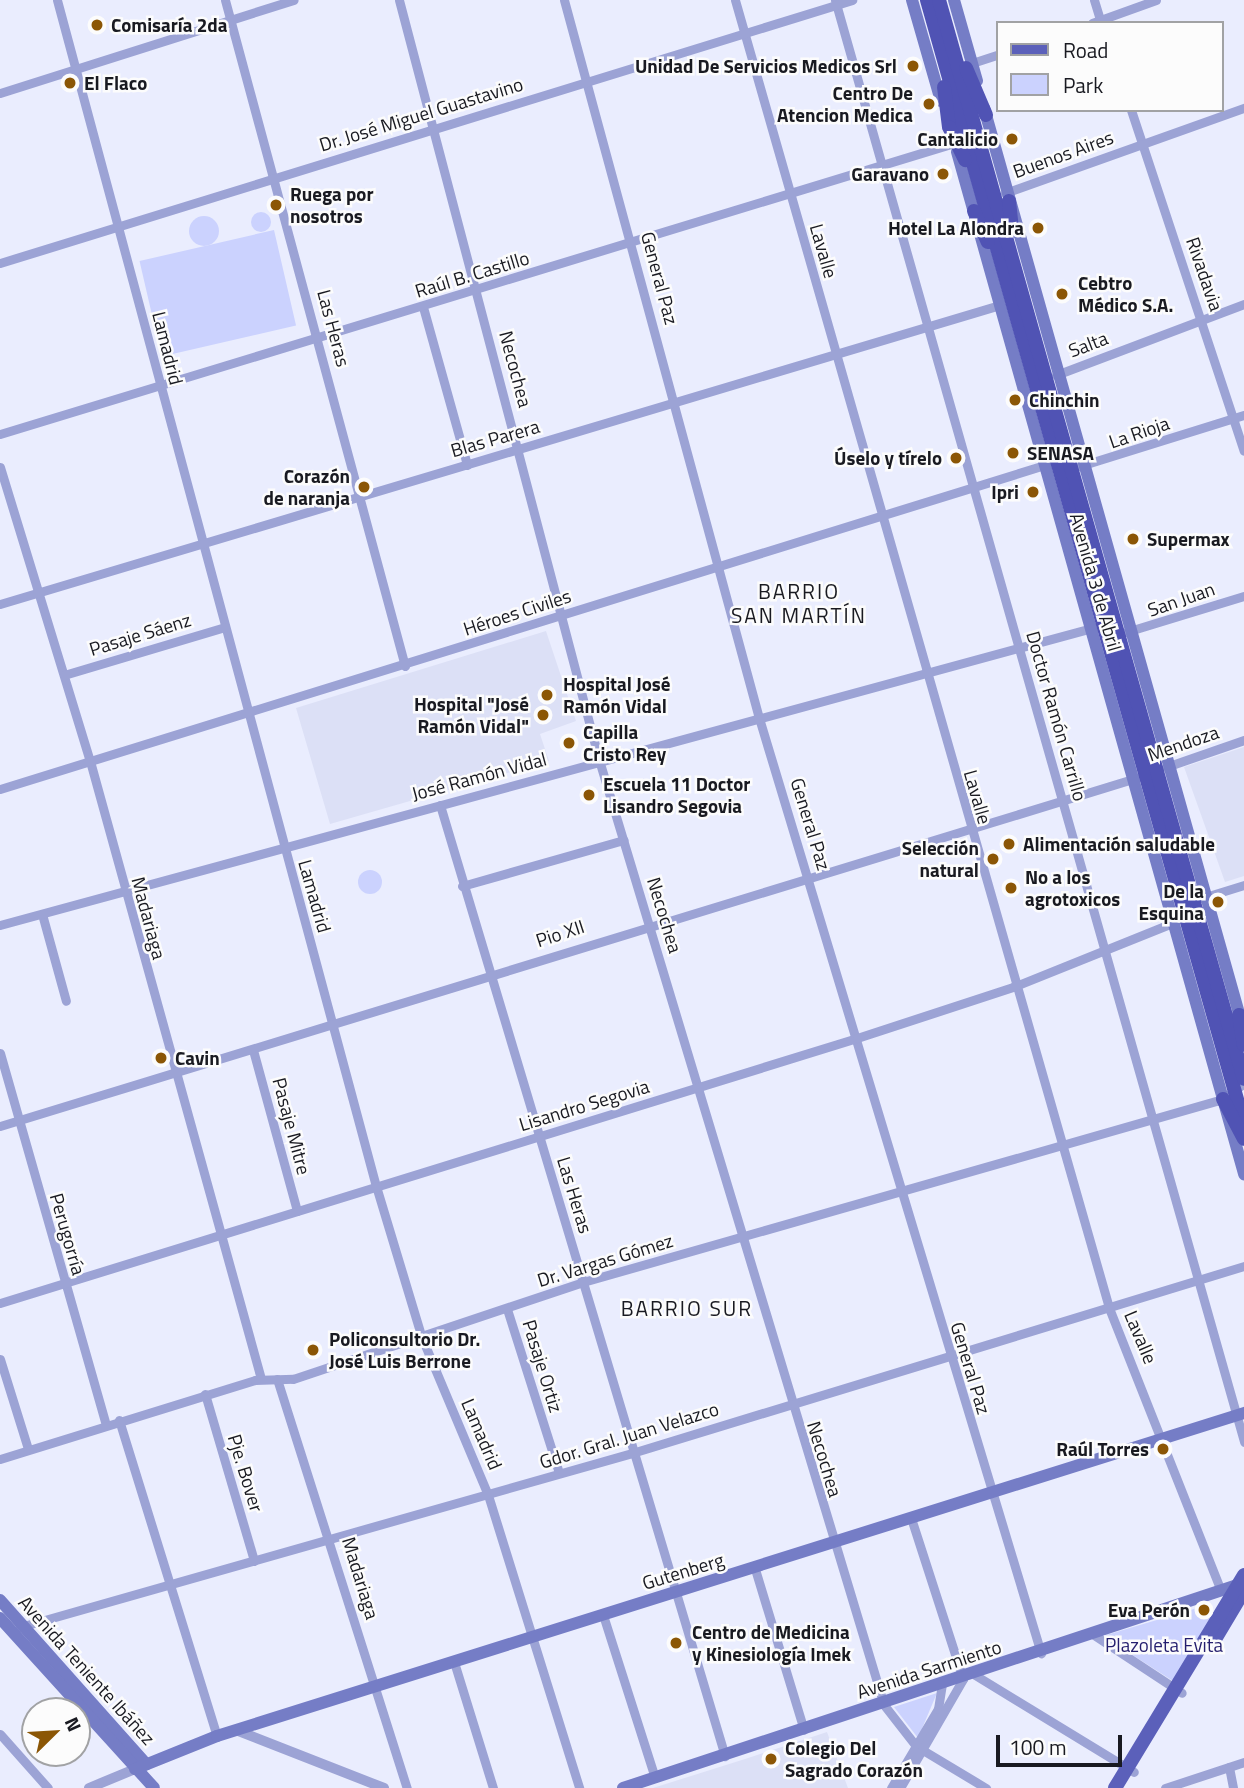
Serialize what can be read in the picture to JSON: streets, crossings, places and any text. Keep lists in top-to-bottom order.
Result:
{
  "streets": {
    "highway": ["Avenida 3 de Abril"],
    "main road": ["Gutenberg", "Avenida Sarmiento", "Avenida Teniente Ibáñez"],
    "street": [
      "Dr. José Miguel Guastavino",
      "Buenos Aires",
      "Lavalle",
      "Raúl B. Castillo",
      "Rivadavia",
      "General Paz",
      "Las Heras",
      "Salta",
      "Lamadrid",
      "Necochea",
      "La Rioja",
      "Blas Parera",
      "San Juan",
      "Héroes Civiles",
      "Pasaje Sáenz",
      "Doctor Ramón Carrillo",
      "Mendoza",
      "José Ramón Vidal",
      "Madariaga",
      "Pio XII",
      "Lisandro Segovia",
      "Pasaje Mitre",
      "Perugorría",
      "Dr. Vargas Gómez",
      "Pasaje Ortiz",
      "Gdor. Gral. Juan Velazco",
      "Pje. Bover"
    ]
  },
  "crossings": [
    ["Dr. José Miguel Guastavino", "Lavalle"],
    ["Dr. José Miguel Guastavino", "General Paz"],
    ["Dr. José Miguel Guastavino", "Las Heras"],
    ["Dr. José Miguel Guastavino", "Lamadrid"],
    ["Dr. José Miguel Guastavino", "Necochea"],
    ["Dr. José Miguel Guastavino", "Doctor Ramón Carrillo"],
    ["Buenos Aires", "Rivadavia"],
    ["Buenos Aires", "Avenida 3 de Abril"],
    ["Lavalle", "Raúl B. Castillo"],
    ["Lavalle", "Blas Parera"],
    ["Lavalle", "Héroes Civiles"],
    ["Lavalle", "José Ramón Vidal"],
    ["Lavalle", "Pio XII"],
    ["Lavalle", "Lisandro Segovia"],
    ["Lavalle", "Dr. Vargas Gómez"],
    ["Lavalle", "Gdor. Gral. Juan Velazco"],
    ["Lavalle", "Gutenberg"],
    ["Lavalle", "Avenida Sarmiento"],
    ["Raúl B. Castillo", "General Paz"],
    ["Raúl B. Castillo", "Las Heras"],
    ["Raúl B. Castillo", "Lamadrid"],
    ["Raúl B. Castillo", "Necochea"],
    ["Raúl B. Castillo", "Avenida 3 de Abril"],
    ["Raúl B. Castillo", "Doctor Ramón Carrillo"],
    ["Rivadavia", "Salta"],
    ["Rivadavia", "La Rioja"],
    ["General Paz", "Blas Parera"],
    ["General Paz", "Héroes Civiles"],
    ["General Paz", "José Ramón Vidal"],
    ["General Paz", "Pio XII"],
    ["General Paz", "Lisandro Segovia"],
    ["General Paz", "Dr. Vargas Gómez"],
    ["General Paz", "Gdor. Gral. Juan Velazco"],
    ["General Paz", "Gutenberg"],
    ["General Paz", "Avenida Sarmiento"],
    ["Las Heras", "Blas Parera"],
    ["Las Heras", "Héroes Civiles"],
    ["Las Heras", "José Ramón Vidal"],
    ["Las Heras", "Pio XII"],
    ["Las Heras", "Lisandro Segovia"],
    ["Las Heras", "Dr. Vargas Gómez"],
    ["Las Heras", "Gdor. Gral. Juan Velazco"],
    ["Las Heras", "Gutenberg"],
    ["Las Heras", "Avenida Sarmiento"],
    ["Salta", "Avenida 3 de Abril"],
    ["Lamadrid", "Blas Parera"],
    ["Lamadrid", "Héroes Civiles"],
    ["Lamadrid", "Pasaje Sáenz"],
    ["Lamadrid", "José Ramón Vidal"],
    ["Lamadrid", "Pio XII"],
    ["Lamadrid", "Lisandro Segovia"],
    ["Lamadrid", "Dr. Vargas Gómez"],
    ["Lamadrid", "Gdor. Gral. Juan Velazco"],
    ["Lamadrid", "Gutenberg"],
    ["Necochea", "Blas Parera"],
    ["Necochea", "Héroes Civiles"],
    ["Necochea", "José Ramón Vidal"],
    ["Necochea", "Pio XII"],
    ["Necochea", "Lisandro Segovia"],
    ["Necochea", "Dr. Vargas Gómez"],
    ["Necochea", "Gdor. Gral. Juan Velazco"],
    ["Necochea", "Gutenberg"],
    ["Necochea", "Avenida Sarmiento"],
    ["La Rioja", "Avenida 3 de Abril"],
    ["La Rioja", "Héroes Civiles"],
    ["Blas Parera", "Avenida 3 de Abril"],
    ["Blas Parera", "Doctor Ramón Carrillo"],
    ["Blas Parera", "Madariaga"],
    ["Avenida 3 de Abril", "San Juan"],
    ["Avenida 3 de Abril", "Héroes Civiles"],
    ["Avenida 3 de Abril", "Mendoza"],
    ["Avenida 3 de Abril", "José Ramón Vidal"],
    ["Avenida 3 de Abril", "Pio XII"],
    ["Avenida 3 de Abril", "Lisandro Segovia"],
    ["Avenida 3 de Abril", "Dr. Vargas Gómez"],
    ["San Juan", "José Ramón Vidal"],
    ["Héroes Civiles", "Doctor Ramón Carrillo"],
    ["Héroes Civiles", "Madariaga"],
    ["Pasaje Sáenz", "Madariaga"],
    ["Doctor Ramón Carrillo", "José Ramón Vidal"],
    ["Doctor Ramón Carrillo", "Pio XII"],
    ["Doctor Ramón Carrillo", "Lisandro Segovia"],
    ["Doctor Ramón Carrillo", "Dr. Vargas Gómez"],
    ["Doctor Ramón Carrillo", "Gdor. Gral. Juan Velazco"],
    ["Doctor Ramón Carrillo", "Gutenberg"],
    ["Mendoza", "Pio XII"],
    ["José Ramón Vidal", "Madariaga"],
    ["Madariaga", "Pio XII"],
    ["Madariaga", "Lisandro Segovia"],
    ["Madariaga", "Dr. Vargas Gómez"],
    ["Madariaga", "Gdor. Gral. Juan Velazco"],
    ["Madariaga", "Gutenberg"],
    ["Pio XII", "Pasaje Mitre"],
    ["Pio XII", "Perugorría"],
    ["Lisandro Segovia", "Pasaje Mitre"],
    ["Lisandro Segovia", "Perugorría"],
    ["Perugorría", "Dr. Vargas Gómez"],
    ["Dr. Vargas Gómez", "Pasaje Ortiz"],
    ["Dr. Vargas Gómez", "Pje. Bover"],
    ["Pasaje Ortiz", "Gdor. Gral. Juan Velazco"],
    ["Gdor. Gral. Juan Velazco", "Pje. Bover"],
    ["Gdor. Gral. Juan Velazco", "Avenida Teniente Ibáñez"],
    ["Gutenberg", "Avenida Teniente Ibáñez"]
  ],
  "districts": ["BARRIO SAN MARTÍN", "BARRIO SUR"],
  "parks": ["Plazoleta Evita"],
  "places": [
    "Comisaría 2da",
    "Unidad De Servicios Medicos Srl",
    "El Flaco",
    "Centro De Atencion Medica",
    "Cantalicio",
    "Garavano",
    "Ruega por nosotros",
    "Hotel La Alondra",
    "Cebtro Médico S.A.",
    "Chinchin",
    "SENASA",
    "Úselo y tírelo",
    "Corazón de naranja",
    "Ipri",
    "Supermax",
    "Hospital José Ramón Vidal",
    "Hospital \"José Ramón Vidal\"",
    "Capilla Cristo Rey",
    "Escuela 11 Doctor Lisandro Segovia",
    "Alimentación saludable",
    "Selección natural",
    "No a los agrotoxicos",
    "De la Esquina",
    "Cavin",
    "Policonsultorio Dr. José Luis Berrone",
    "Raúl Torres",
    "Eva Perón",
    "Centro de Medicina y Kinesiología Imek",
    "Colegio Del Sagrado Corazón"
  ],
  "legend": ["Road", "Park"],
  "scale_bar": "100 m",
  "north": "top right"
}
